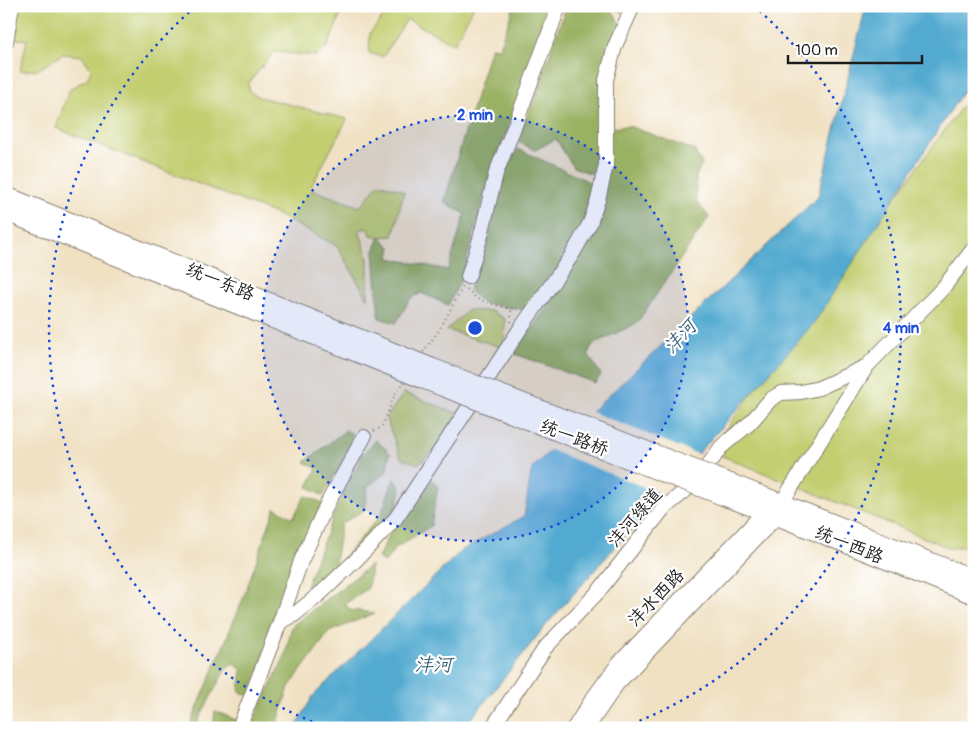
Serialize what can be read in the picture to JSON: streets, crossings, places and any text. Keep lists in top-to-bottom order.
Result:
{
  "streets": {
    "main road": ["统一东路", "统一路桥", "统一西路"],
    "street": ["沣河绿道", "沣水西路"]
  },
  "crossings": [
    ["统一东路", "统一路桥"],
    ["统一路桥", "统一西路"],
    ["统一西路", "沣水西路"]
  ],
  "water": ["沣河"],
  "scale_bar": "100 m",
  "rings": ["2 min", "4 min"]
}
